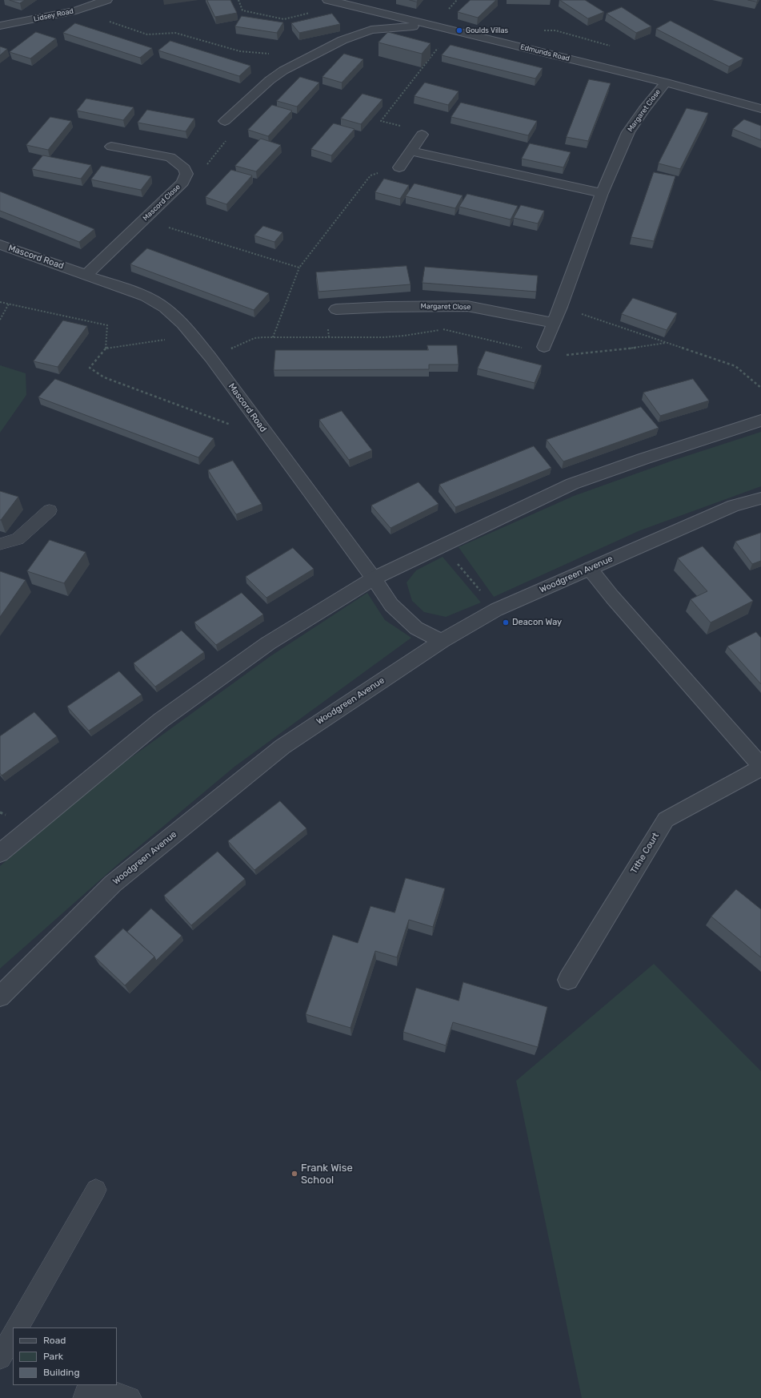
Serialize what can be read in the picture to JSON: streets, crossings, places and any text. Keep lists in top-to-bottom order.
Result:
{
  "streets": {
    "street": [
      "Lidsey Road",
      "Edmunds Road",
      "Margaret Close",
      "Mascord Close",
      "Mascord Road",
      "Woodgreen Avenue",
      "Tithe Court"
    ]
  },
  "crossings": [
    ["Edmunds Road", "Margaret Close"],
    ["Mascord Close", "Mascord Road"],
    ["Mascord Road", "Woodgreen Avenue"]
  ],
  "places": ["Goulds Villas", "Deacon Way", "Frank Wise School"],
  "legend": ["Road", "Park", "Building"]
}
